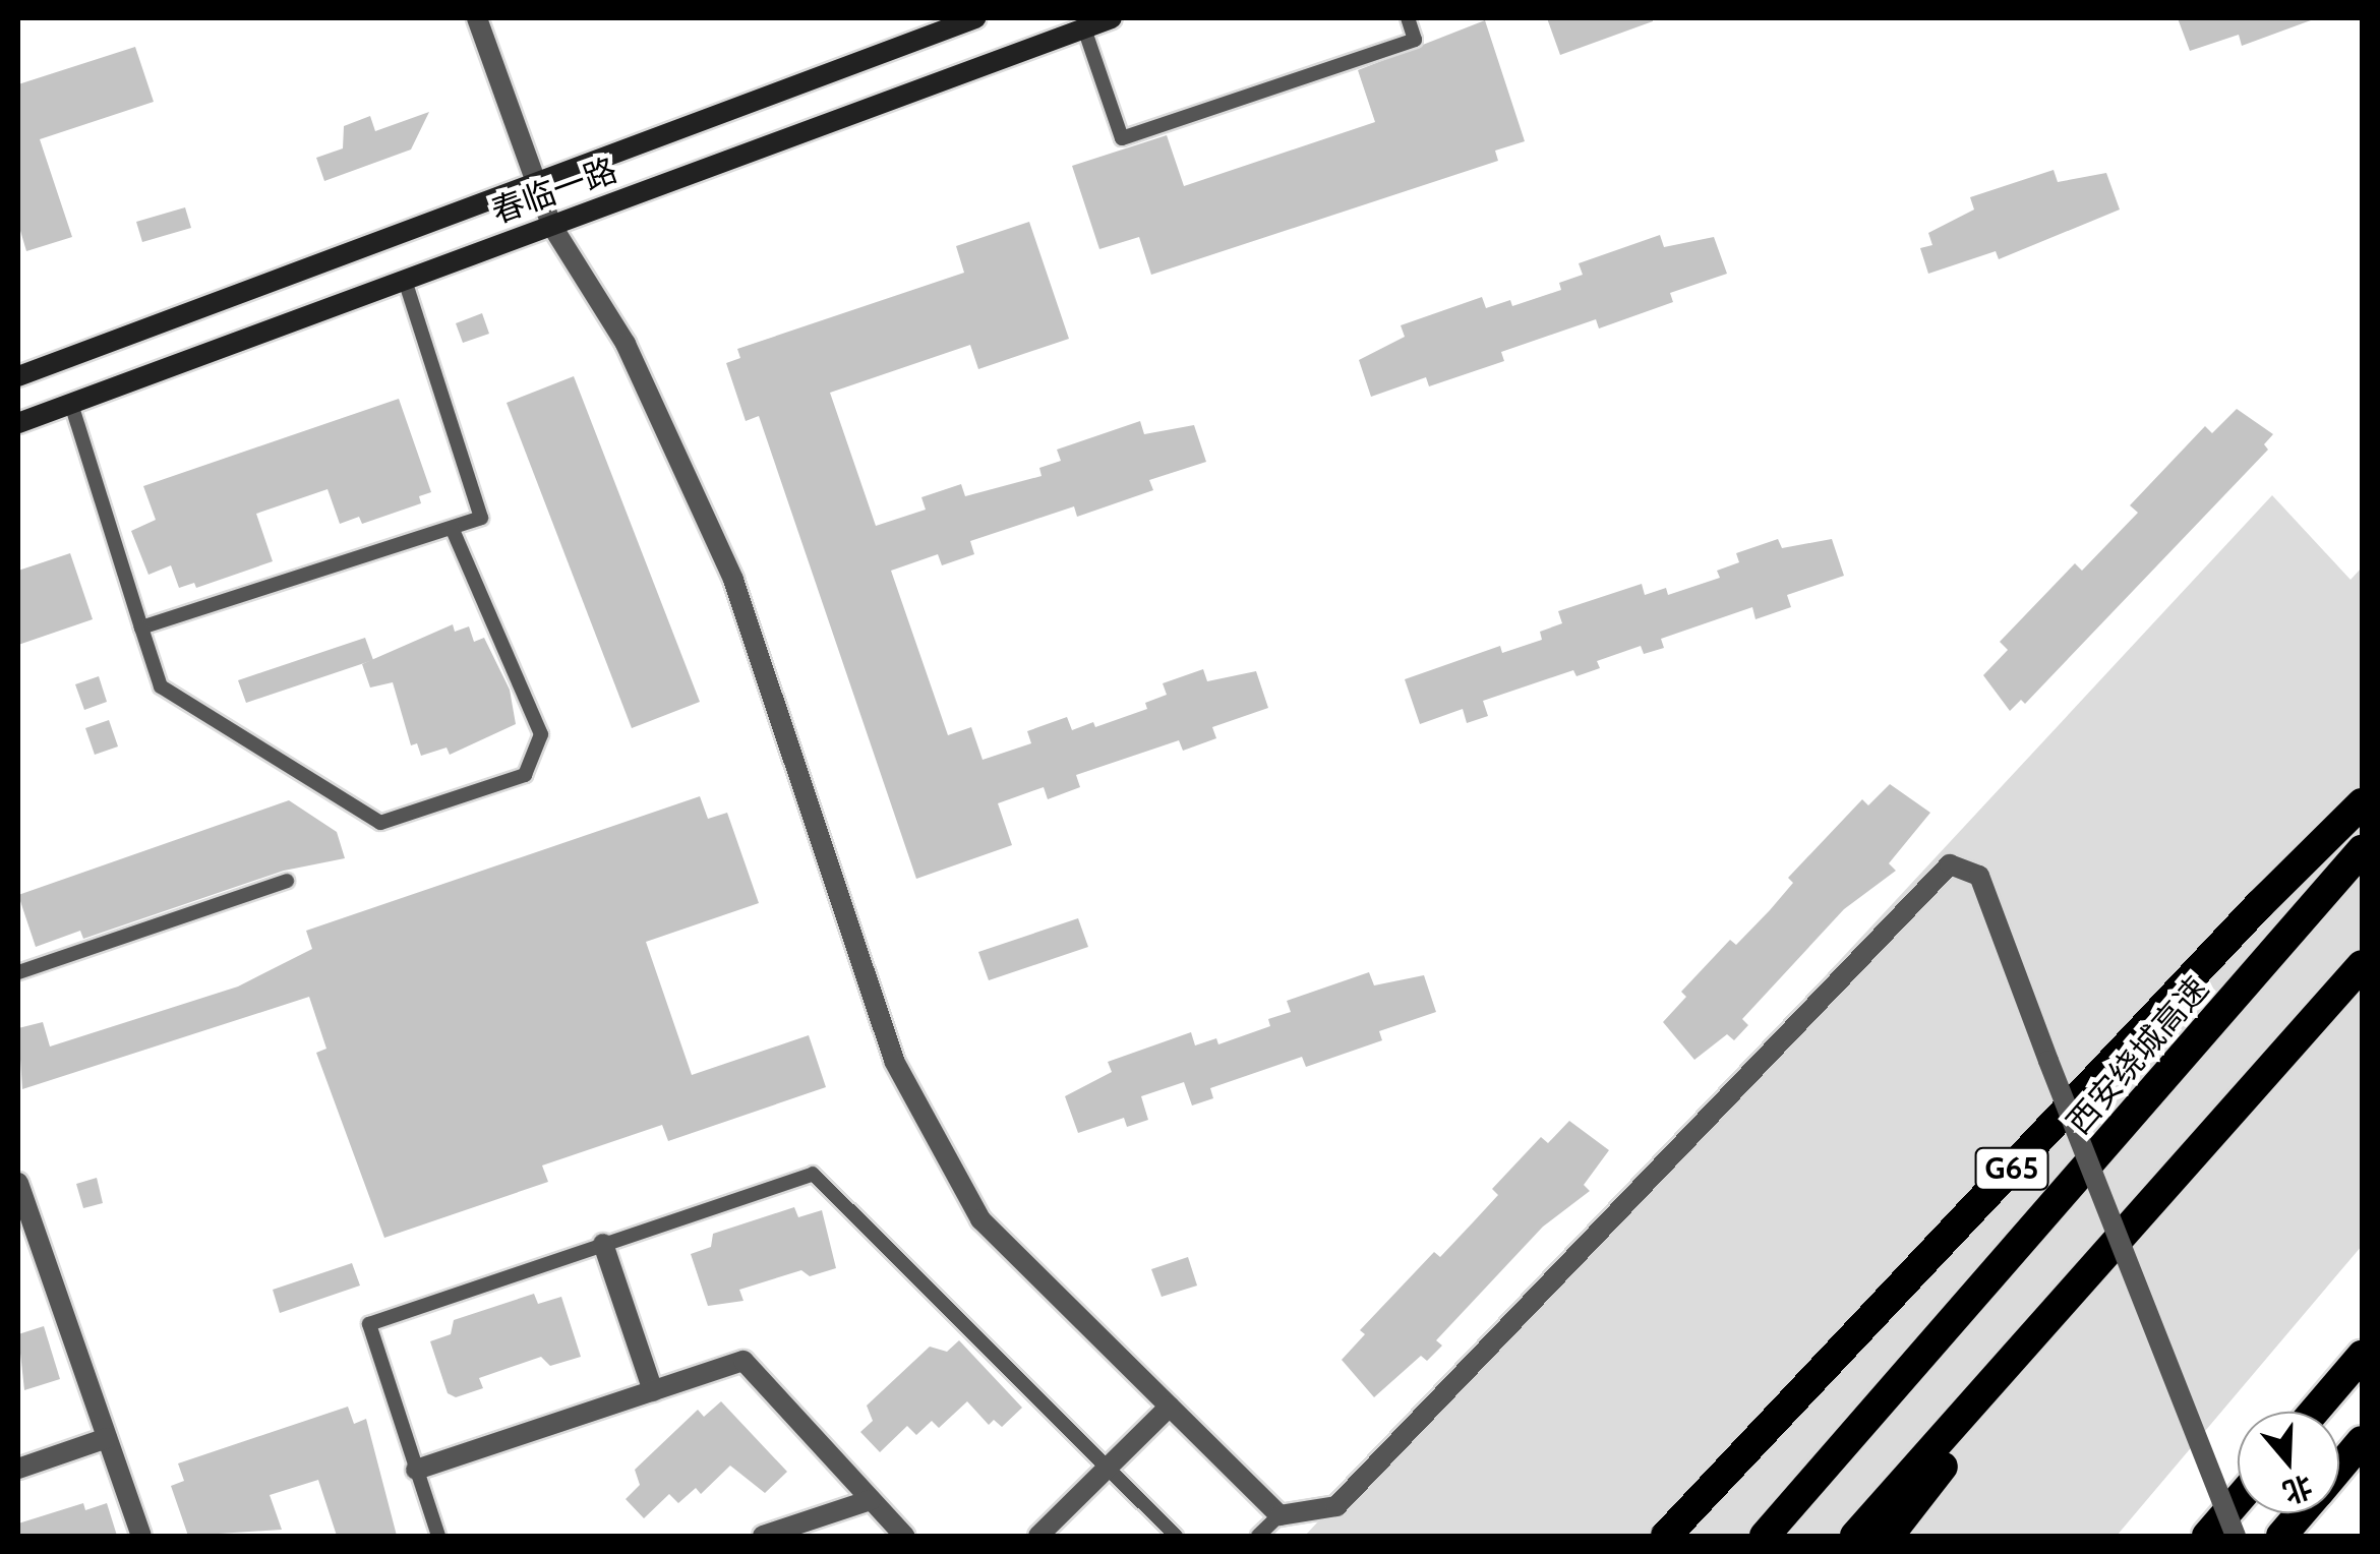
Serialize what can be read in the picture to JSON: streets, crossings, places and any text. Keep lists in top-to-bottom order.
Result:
{
  "streets": {
    "highway": ["西安绕城高速", "G65"],
    "main road": ["春临一路"]
  },
  "north": "bottom"
}
